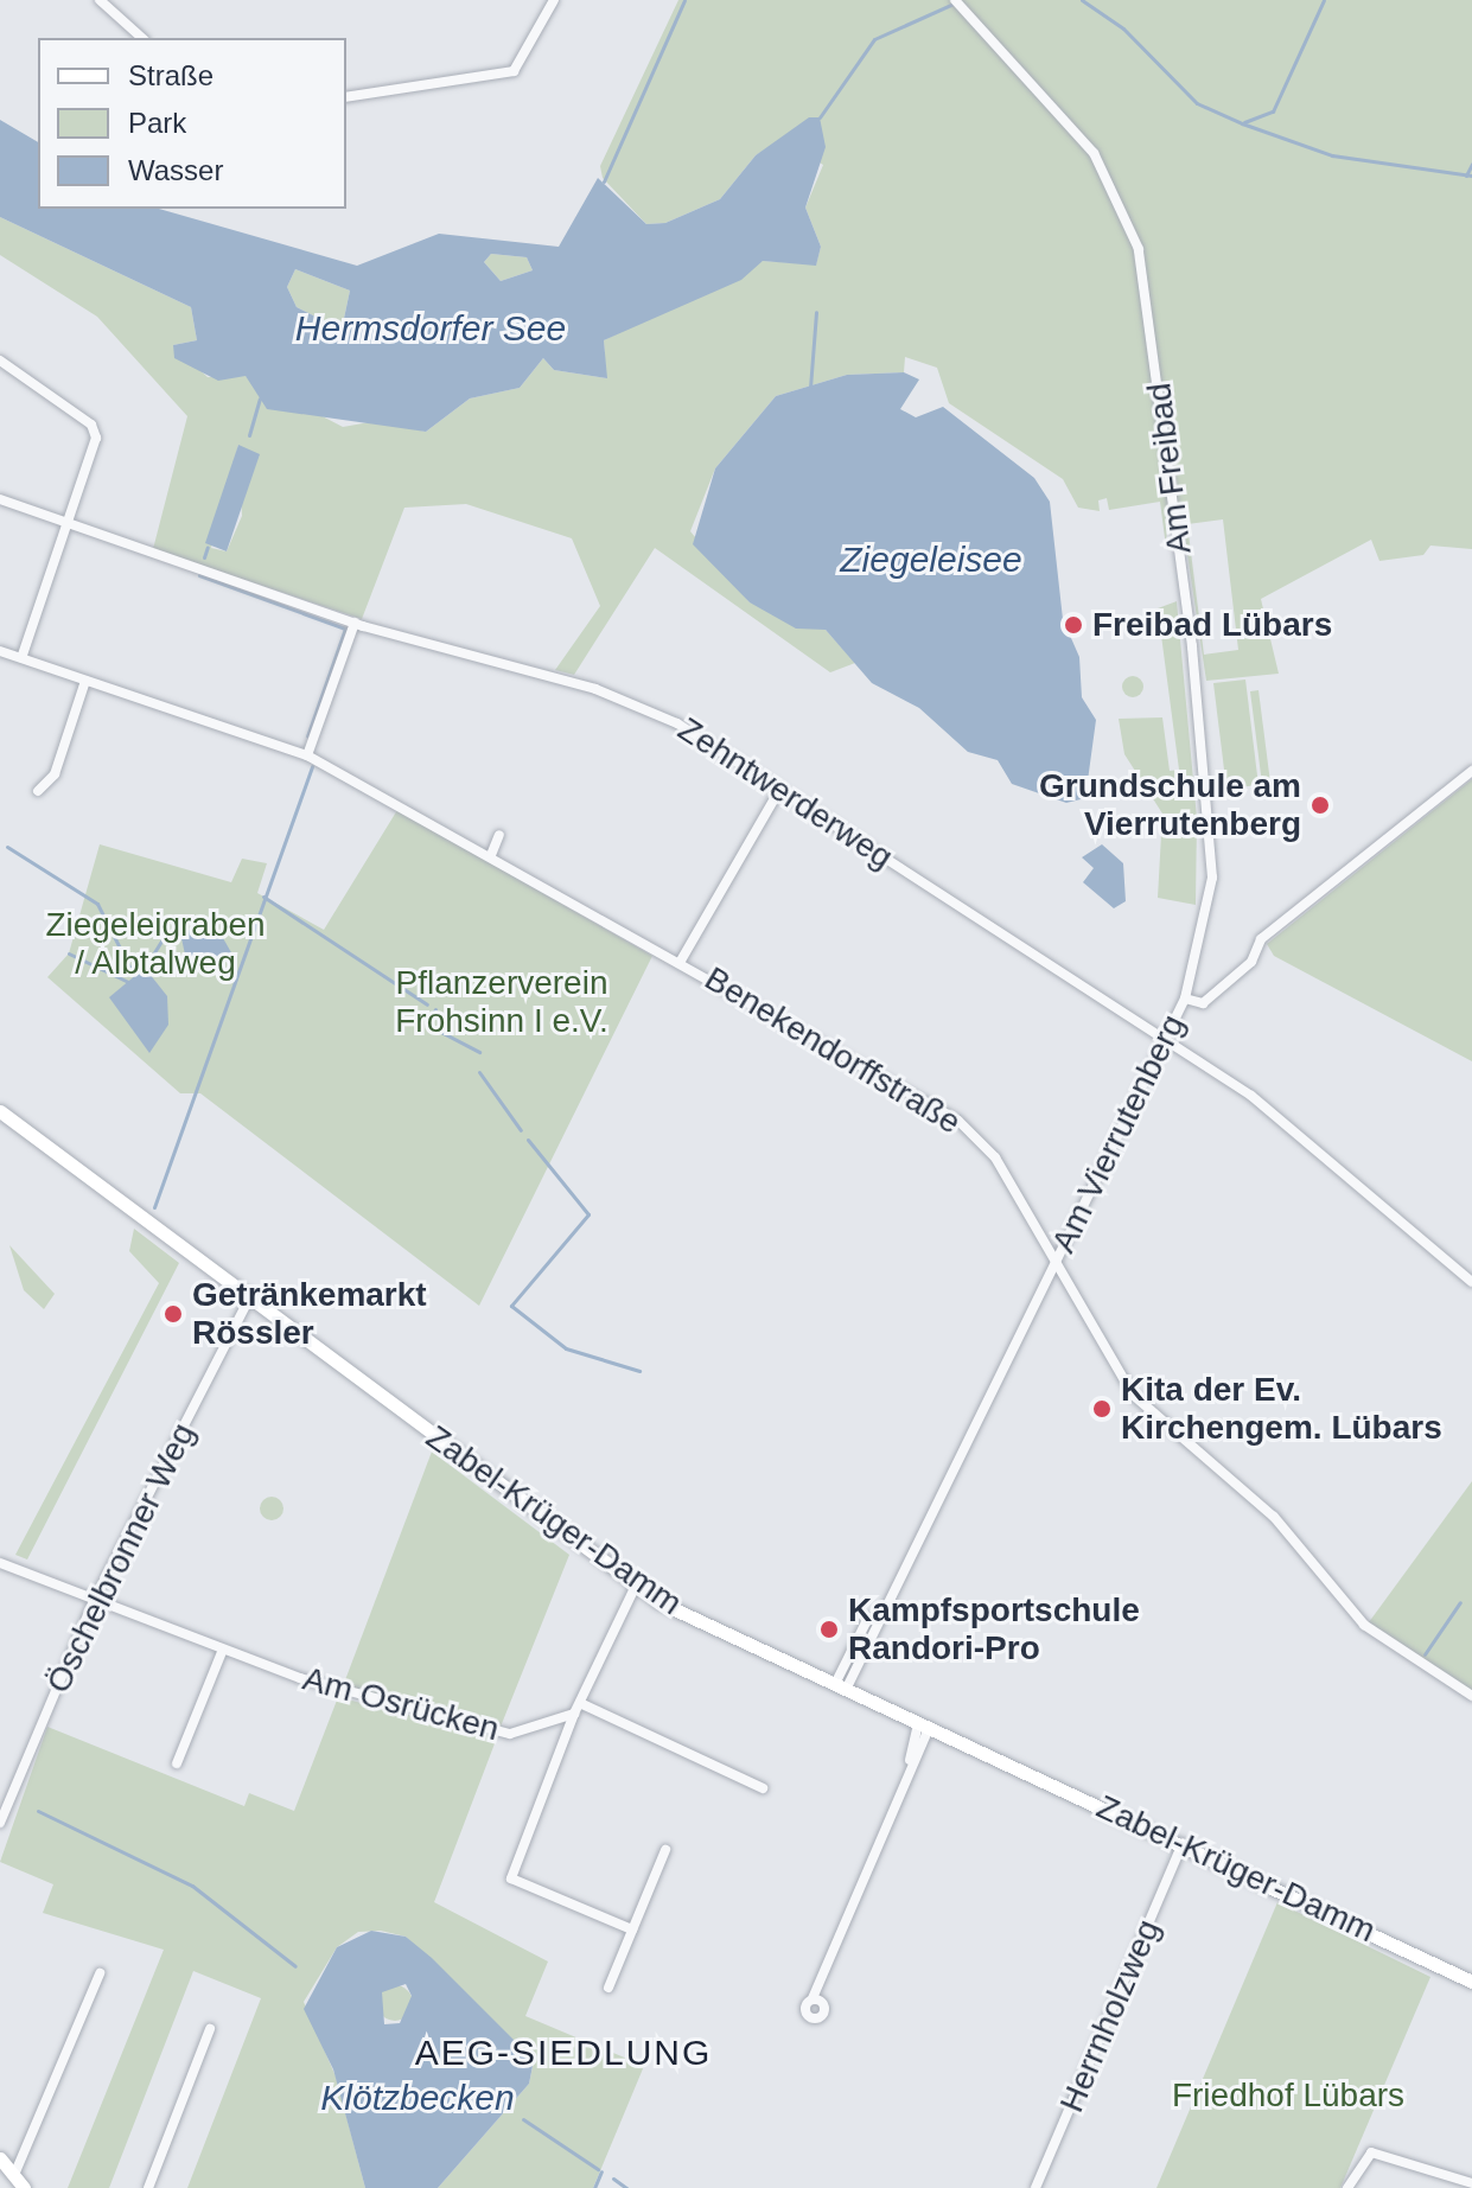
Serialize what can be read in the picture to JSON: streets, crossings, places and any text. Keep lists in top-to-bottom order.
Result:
{
  "streets": {
    "street": [
      "Am Freibad",
      "Zehntwerderweg",
      "Benekendorffstraße",
      "Am Vierrutenberg",
      "Zabel-Krüger-Damm",
      "Öschelbronner Weg",
      "Am Osrücken",
      "Herrnholzweg"
    ]
  },
  "crossings": [
    ["Am Freibad", "Am Vierrutenberg"],
    ["Zehntwerderweg", "Am Vierrutenberg"],
    ["Benekendorffstraße", "Am Vierrutenberg"],
    ["Am Vierrutenberg", "Zabel-Krüger-Damm"],
    ["Zabel-Krüger-Damm", "Öschelbronner Weg"],
    ["Zabel-Krüger-Damm", "Am Osrücken"],
    ["Zabel-Krüger-Damm", "Herrnholzweg"],
    ["Öschelbronner Weg", "Am Osrücken"]
  ],
  "districts": ["AEG-SIEDLUNG"],
  "water": ["Hermsdorfer See", "Ziegeleisee", "Klötzbecken"],
  "parks": ["Ziegeleigraben / Albtalweg", "Pflanzerverein Frohsinn I e.V.", "Friedhof Lübars"],
  "places": [
    "Freibad Lübars",
    "Grundschule am Vierrutenberg",
    "Getränkemarkt Rössler",
    "Kita der Ev. Kirchengem. Lübars",
    "Kampfsportschule Randori-Pro"
  ],
  "legend": ["Straße", "Park", "Wasser"]
}
